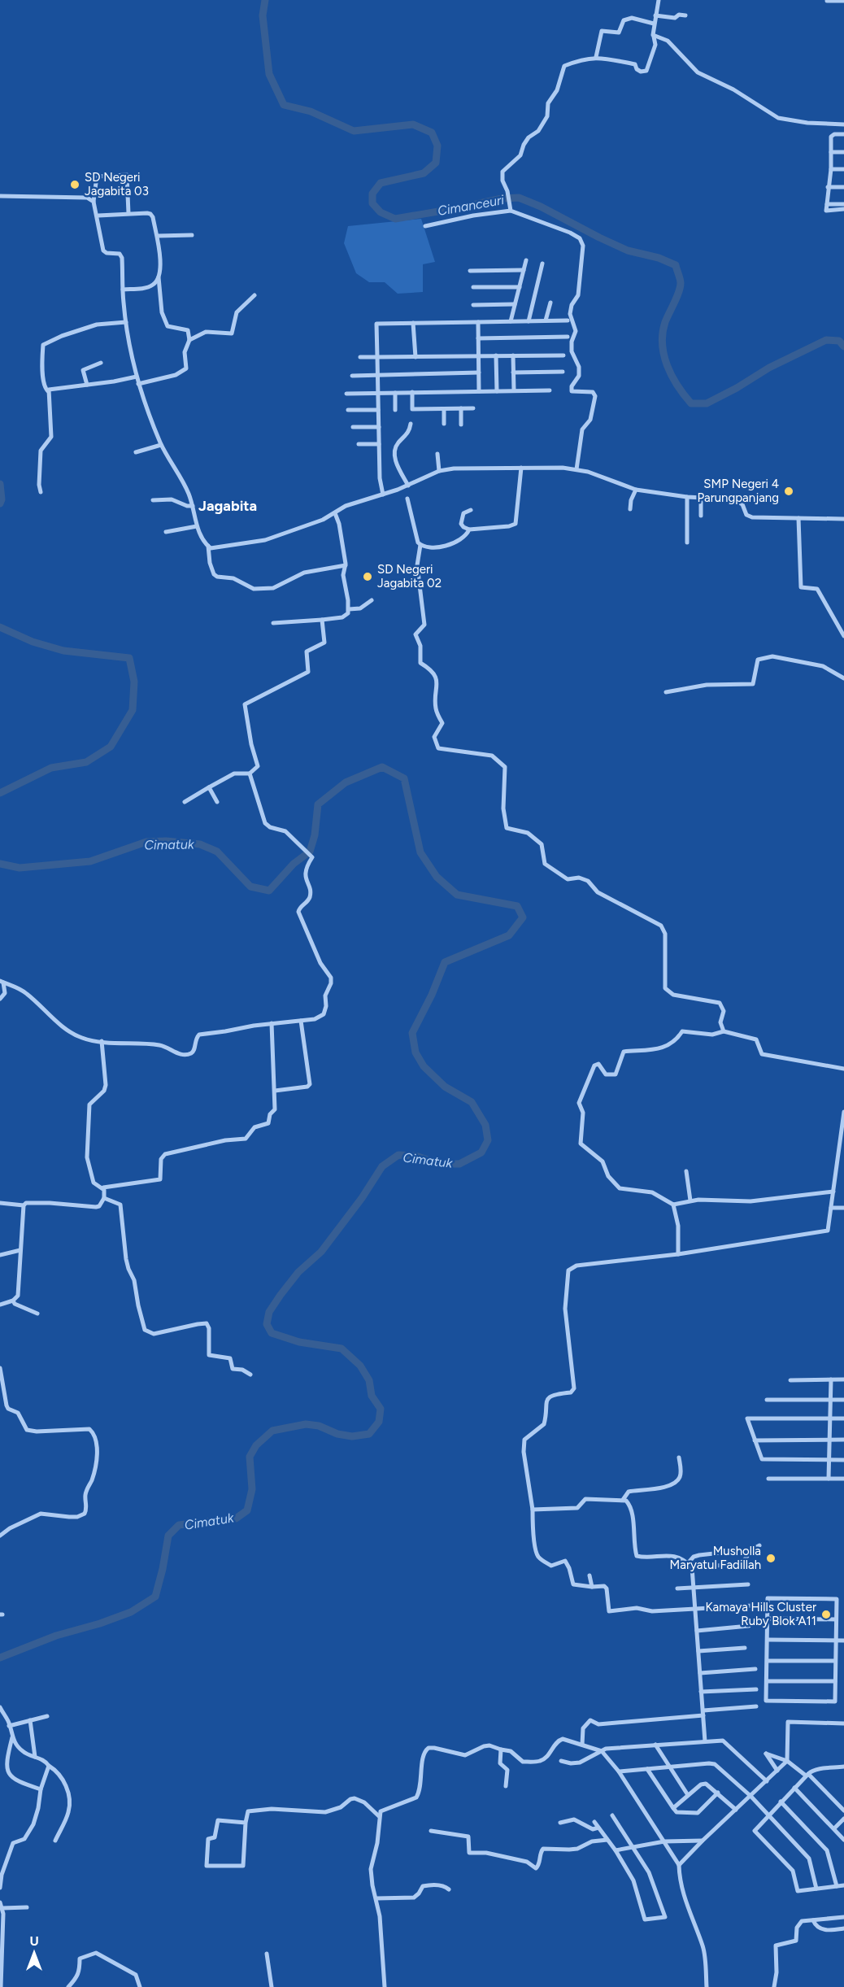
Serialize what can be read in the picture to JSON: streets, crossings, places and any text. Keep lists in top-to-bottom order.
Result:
{
  "districts": ["Jagabita"],
  "water": ["Cimanceuri", "Cimatuk"],
  "places": [
    "SD Negeri Jagabita 03",
    "SMP Negeri 4 Parungpanjang",
    "SD Negeri Jagabita 02",
    "Musholla Maryatul Fadillah",
    "Kamaya Hills Cluster Ruby Blok A11"
  ],
  "north": "top"
}
